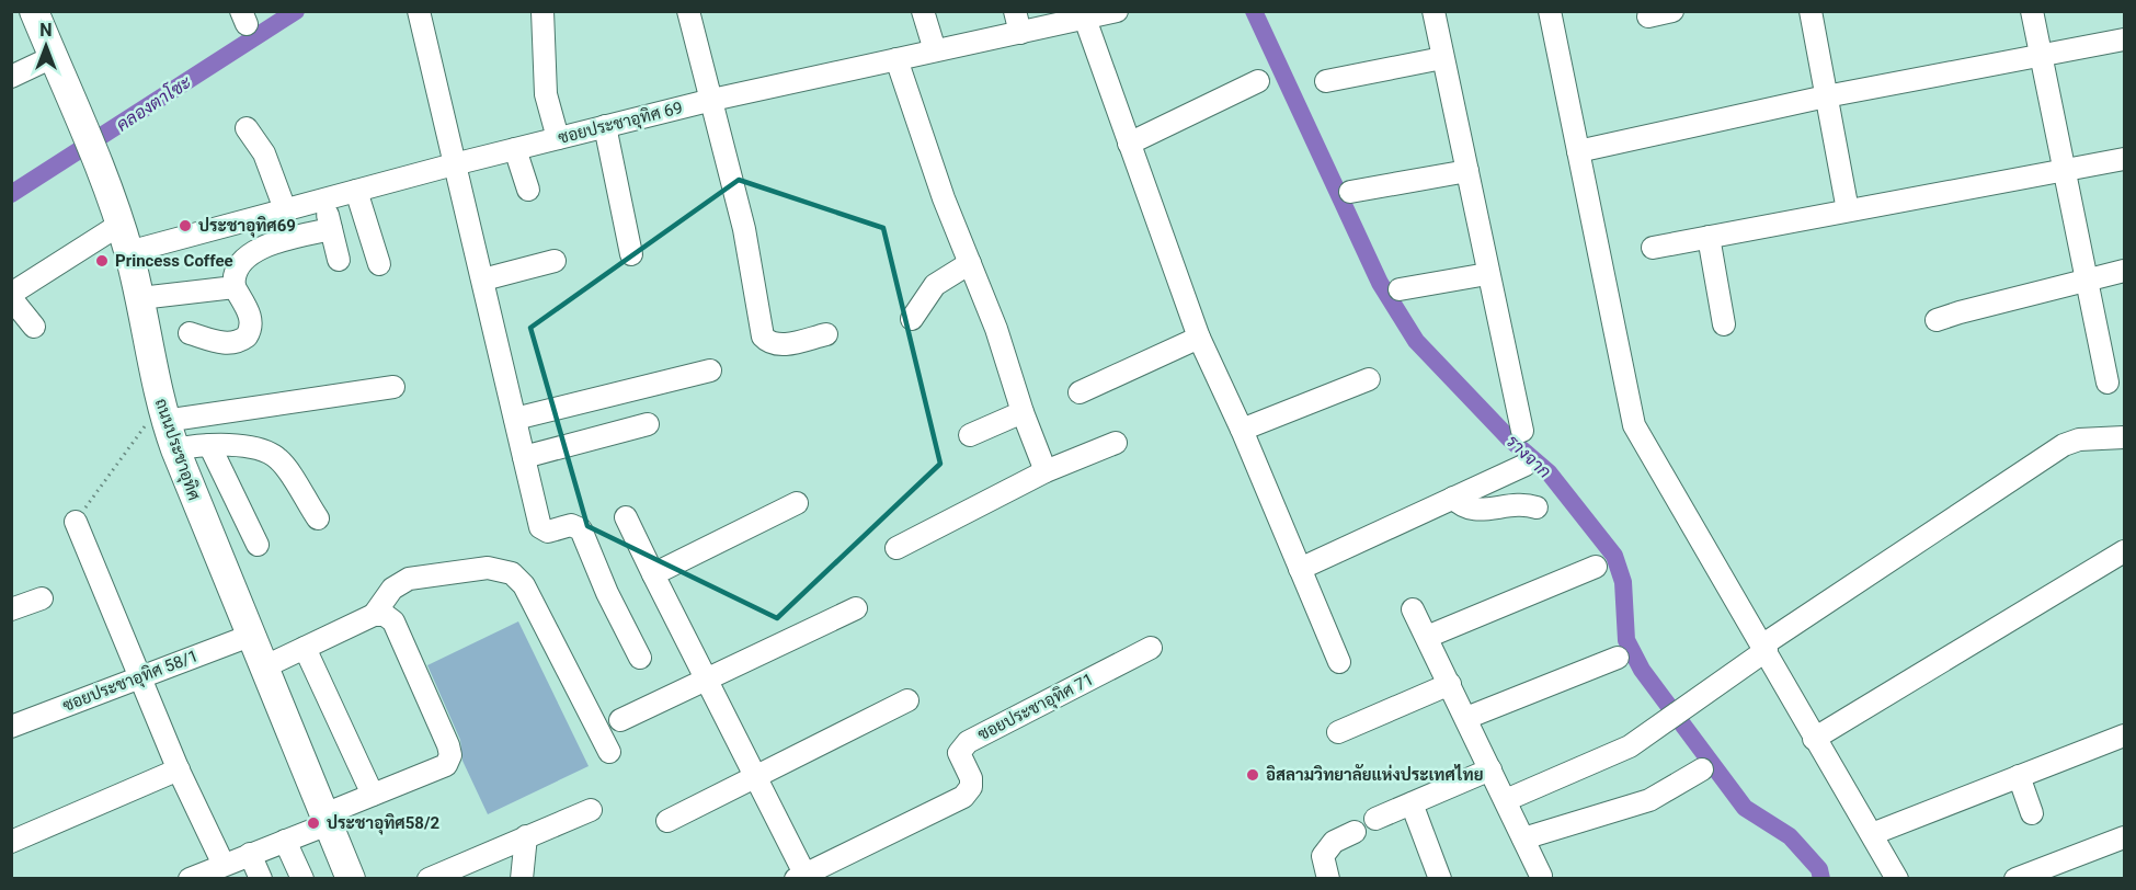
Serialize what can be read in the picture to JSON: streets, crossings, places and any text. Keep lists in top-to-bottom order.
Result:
{
  "streets": {
    "main road": ["ถนนประชาอุทิศ"],
    "street": ["ซอยประชาอุทิศ 69", "ซอยประชาอุทิศ 58/1", "ซอยประชาอุทิศ 71"]
  },
  "crossings": [
    ["ซอยประชาอุทิศ 69", "ถนนประชาอุทิศ"],
    ["ถนนประชาอุทิศ", "ซอยประชาอุทิศ 58/1"]
  ],
  "water": ["คลองตาโซะ", "รางจาก"],
  "places": [
    "ประชาอุทิศ69",
    "Princess Coffee",
    "อิสลามวิทยาลัยแห่งประเทศไทย",
    "ประชาอุทิศ58/2"
  ],
  "north": "top"
}
